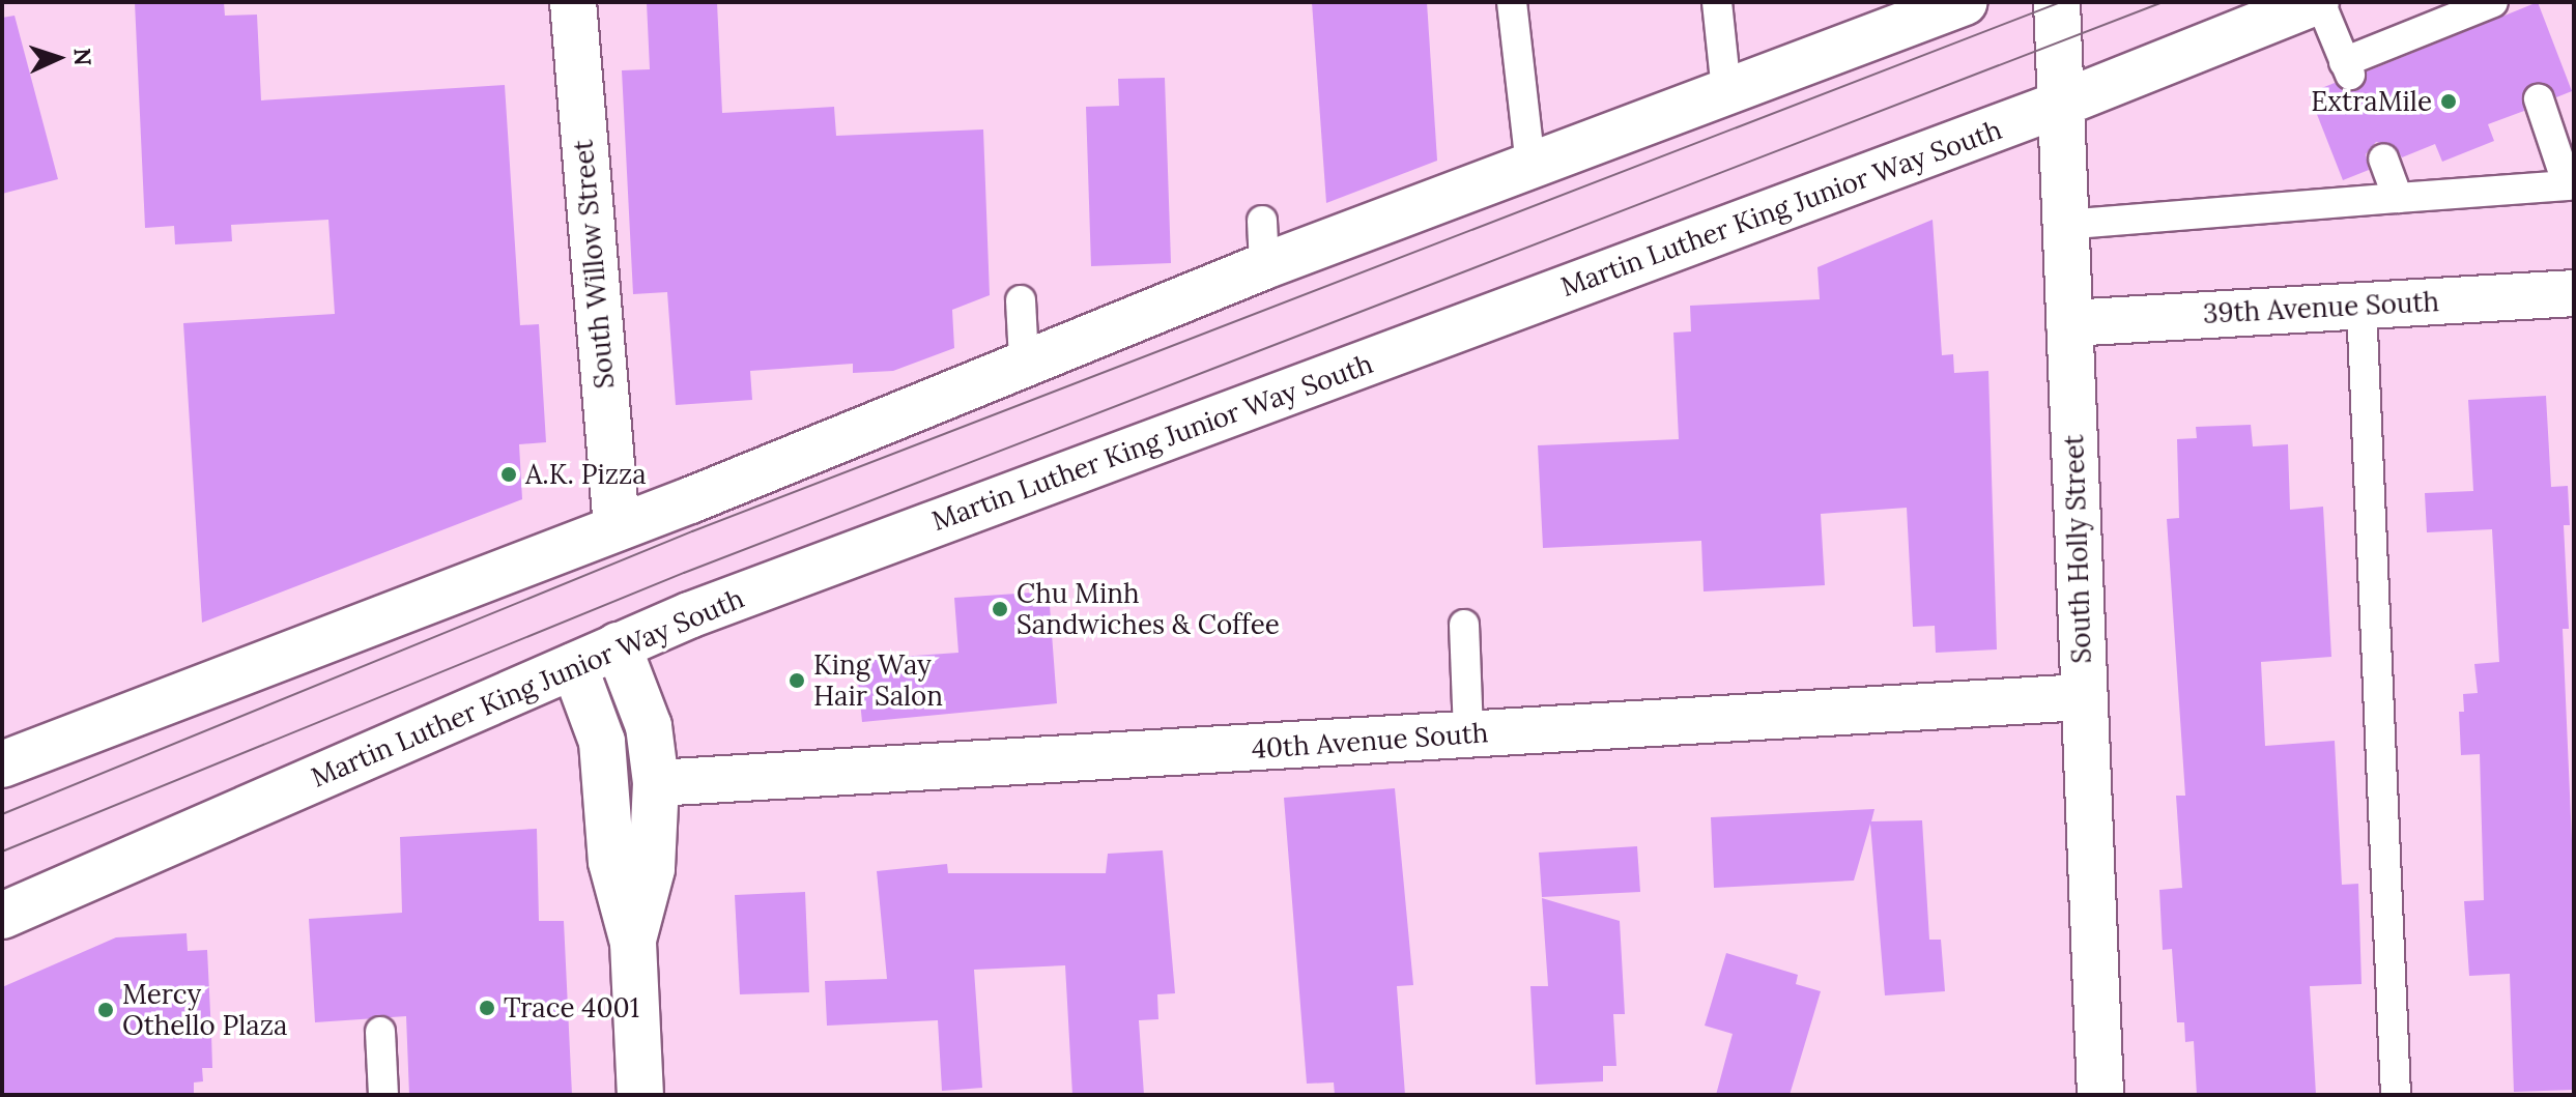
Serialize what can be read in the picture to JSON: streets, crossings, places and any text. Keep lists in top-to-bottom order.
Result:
{
  "streets": {
    "main road": [
      "Martin Luther King Junior Way South",
      "South Willow Street",
      "39th Avenue South",
      "South Holly Street",
      "40th Avenue South"
    ]
  },
  "crossings": [
    ["Martin Luther King Junior Way South", "South Holly Street"],
    ["39th Avenue South", "South Holly Street"],
    ["South Holly Street", "40th Avenue South"]
  ],
  "places": [
    "ExtraMile",
    "A.K. Pizza",
    "Chu Minh Sandwiches & Coffee",
    "King Way Hair Salon",
    "Trace 4001",
    "Mercy Othello Plaza"
  ],
  "north": "right"
}
